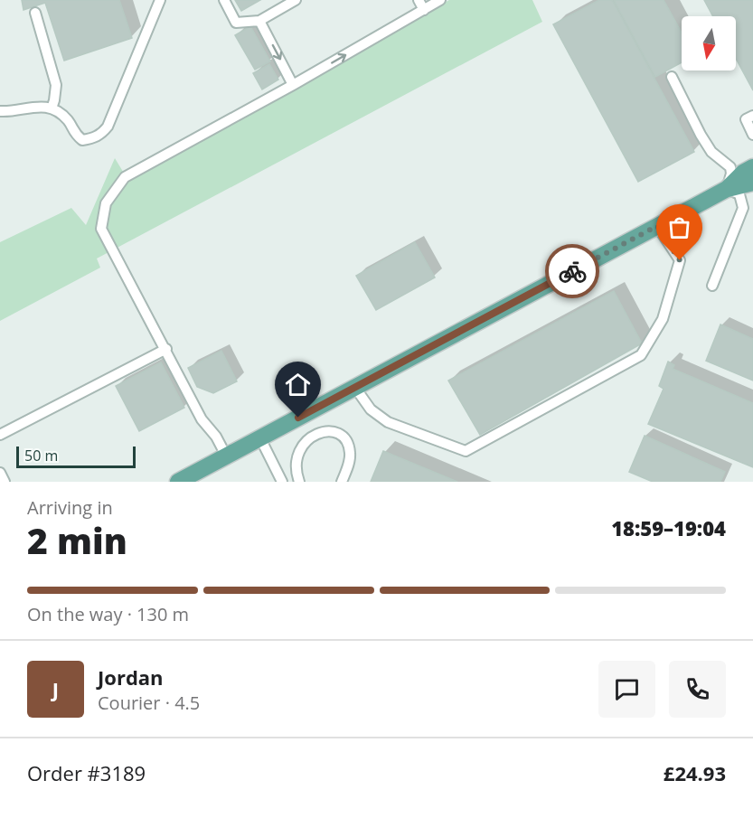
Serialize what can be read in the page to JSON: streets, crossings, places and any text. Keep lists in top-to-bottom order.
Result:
{
  "scale_bar": "50 m",
  "north": "bottom",
  "page": {
    "scale": "50 m",
    "heading": ["2 min", "Arriving in", "18:59–19:04"],
    "panel": [
      "Jordan",
      "Courier · 4.5",
      "Order #3189",
      "£24.93"
    ],
    "bar": "On the way · 130 m",
    "round": "J"
  }
}
